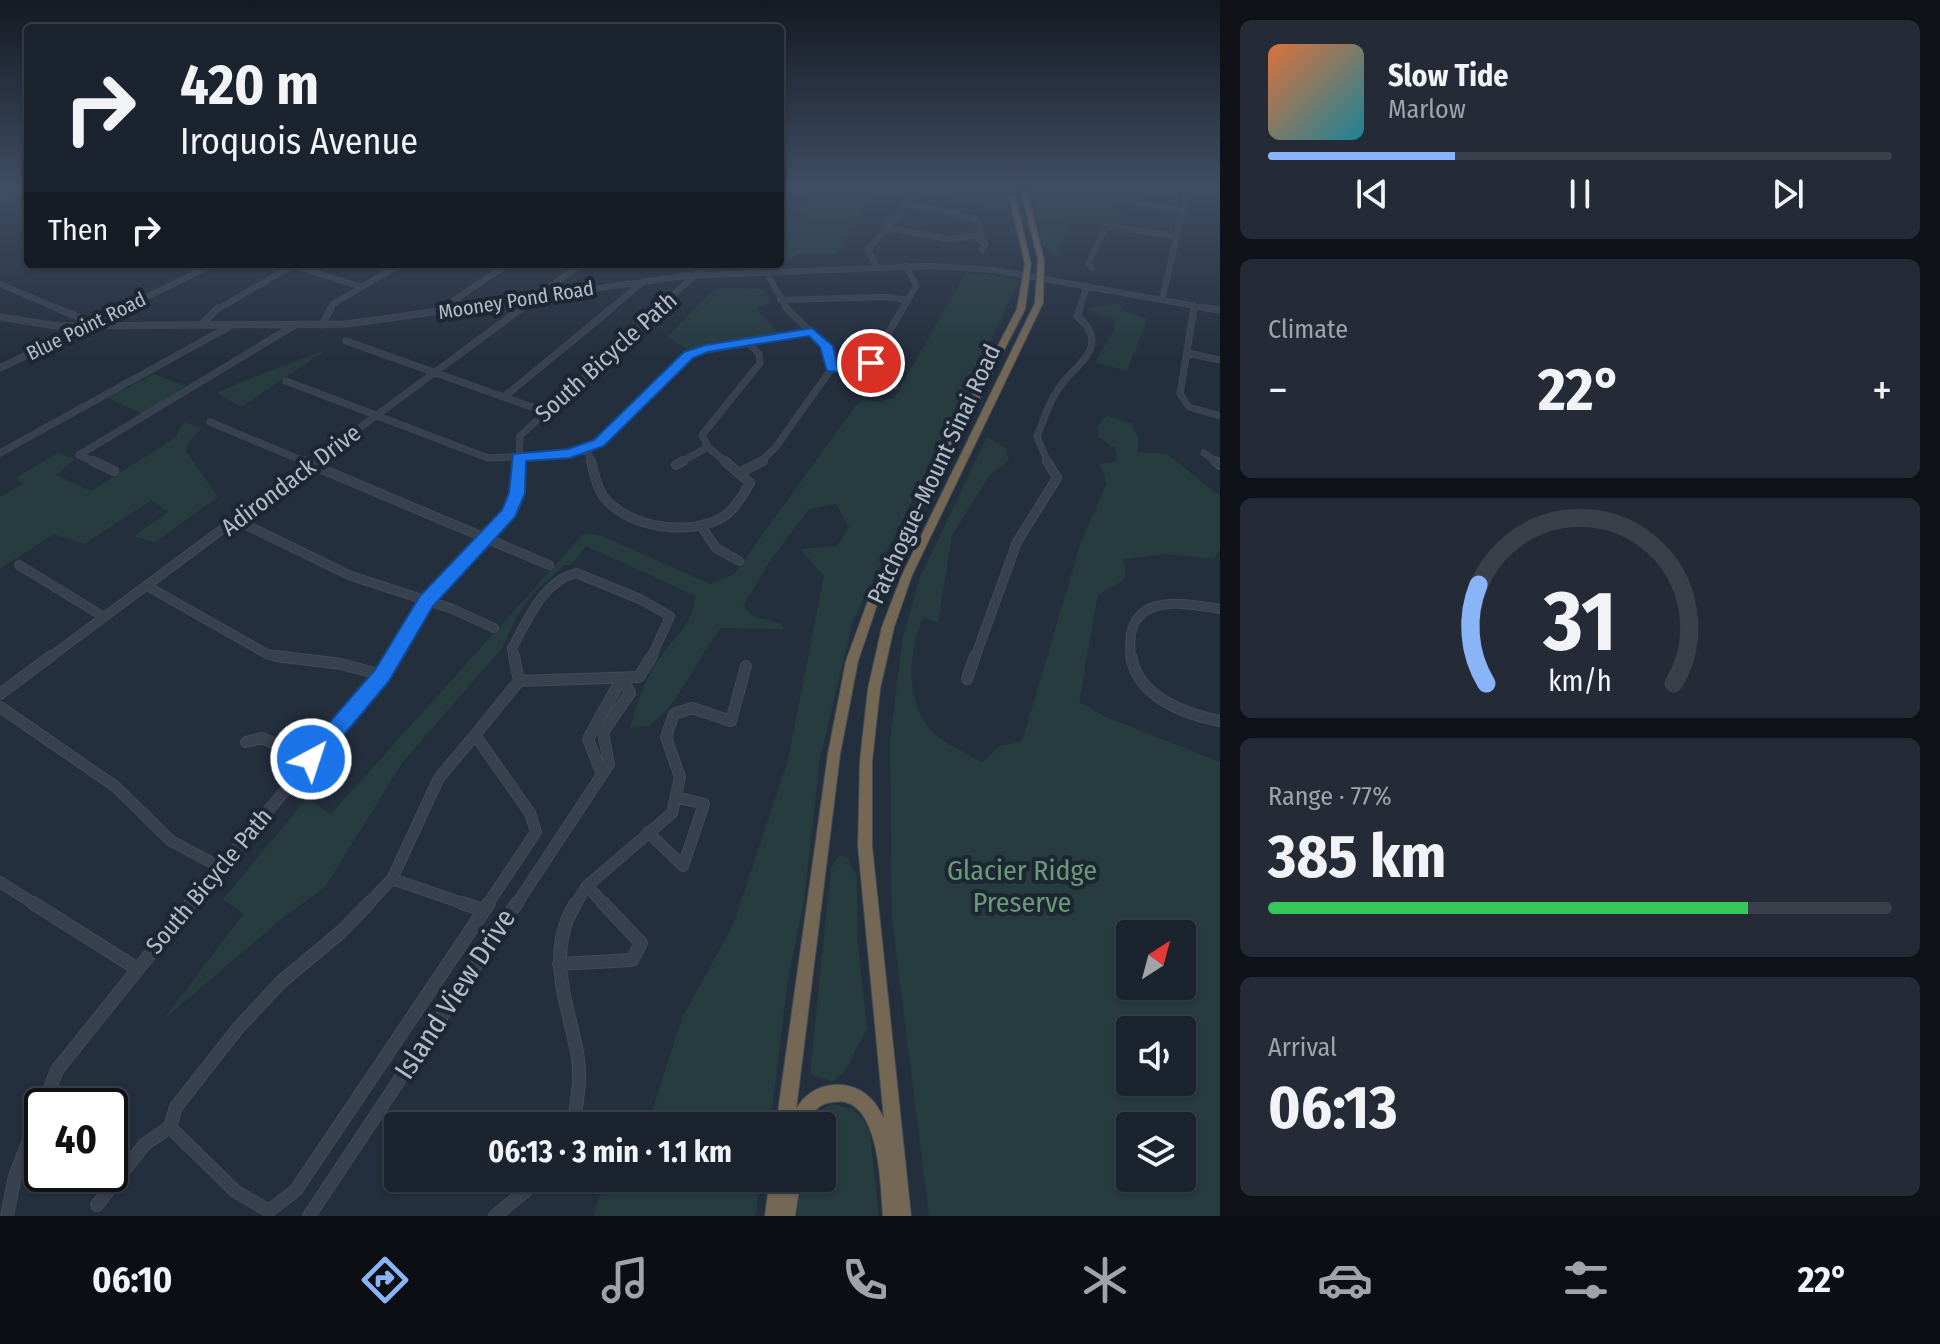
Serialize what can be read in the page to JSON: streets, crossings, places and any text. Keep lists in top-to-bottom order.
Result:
{
  "streets": {
    "highway": ["Patchogue-Mount Sinai Road"],
    "street": [
      "Mooney Pond Road",
      "Blue Point Road",
      "South Bicycle Path",
      "Adirondack Drive",
      "Island View Drive"
    ]
  },
  "crossings": [
    ["Mooney Pond Road", "Blue Point Road"],
    ["Mooney Pond Road", "South Bicycle Path"],
    ["Mooney Pond Road", "Patchogue-Mount Sinai Road"],
    ["Mooney Pond Road", "Adirondack Drive"]
  ],
  "parks": ["Glacier Ridge Preserve"],
  "north": "top right",
  "page": {
    "turn": ["420 m", "Iroquois Avenue"],
    "song": ["Slow Tide", "Marlow"],
    "then": "Then",
    "tile": [
      "Climate",
      ["Range · 77%", "385 km"],
      ["Arrival", "06:13"]
    ],
    "heat": ["−", "22°", "+"],
    "limit": "40",
    "trip": "06:13 · 3 min · 1.1 km",
    "tabs": ["06:10", "22°"],
    "gauge": ["31", "km/h"]
  }
}
